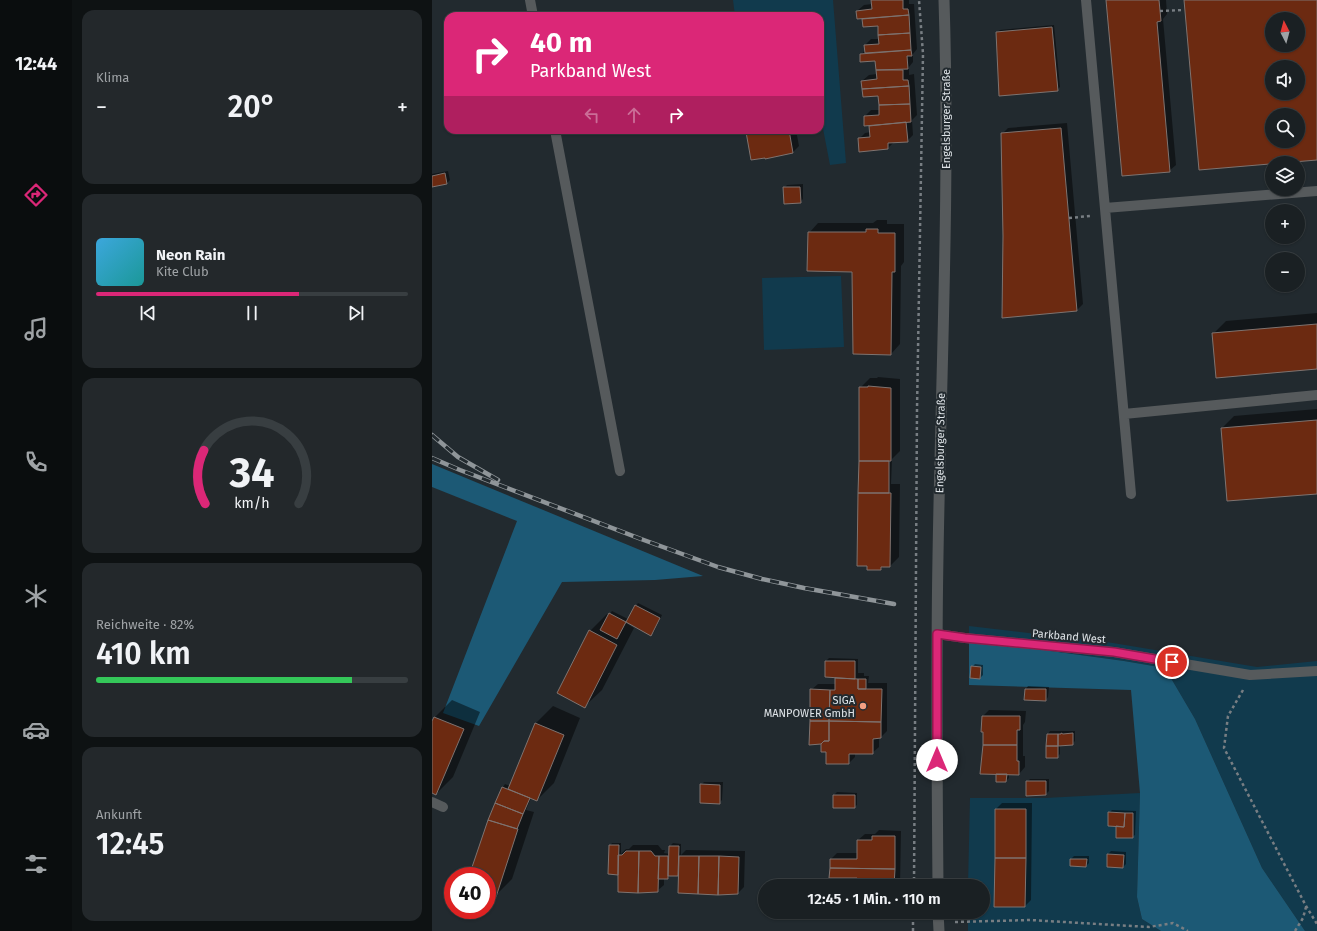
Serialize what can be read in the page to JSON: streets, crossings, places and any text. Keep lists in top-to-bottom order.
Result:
{
  "streets": {
    "street": ["Engelsburger Straße"],
    "lane": ["Parkband West"]
  },
  "crossings": [
    ["Engelsburger Straße", "Parkband West"]
  ],
  "places": ["SIGA MANPOWER GmbH"],
  "north": "top",
  "page": {
    "tabs": "12:44",
    "tile": [
      "Klima",
      ["Reichweite · 82%", "410 km"],
      ["Ankunft", "12:45"]
    ],
    "map_buttons": ["+", "−"],
    "turn": ["40 m", "Parkband West"],
    "heat": ["−", "20°", "+"],
    "song": ["Neon Rain", "Kite Club"],
    "limit": "40",
    "trip": "12:45 · 1 Min. · 110 m",
    "gauge": ["34", "km/h"]
  }
}
